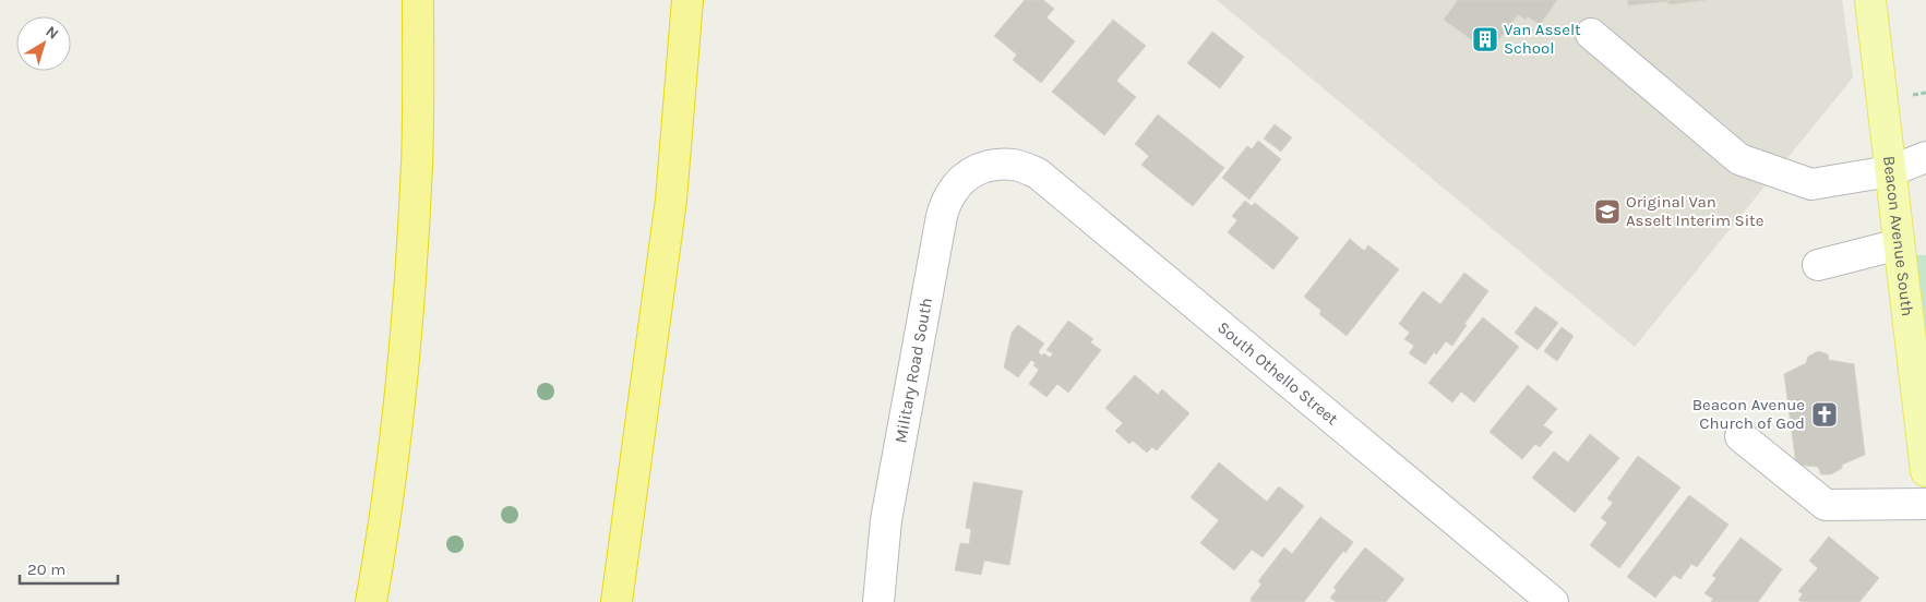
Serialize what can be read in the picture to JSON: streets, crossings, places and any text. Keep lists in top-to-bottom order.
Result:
{
  "streets": {
    "main road": ["Beacon Avenue South"],
    "street": ["Military Road South", "South Othello Street"]
  },
  "crossings": [
    ["Military Road South", "South Othello Street"]
  ],
  "places": {
    "building": ["Van Asselt School"],
    "school or university": ["Original Van Asselt Interim Site"],
    "church": ["Beacon Avenue Church of God"]
  },
  "scale_bar": "20 m",
  "north": "top right"
}
